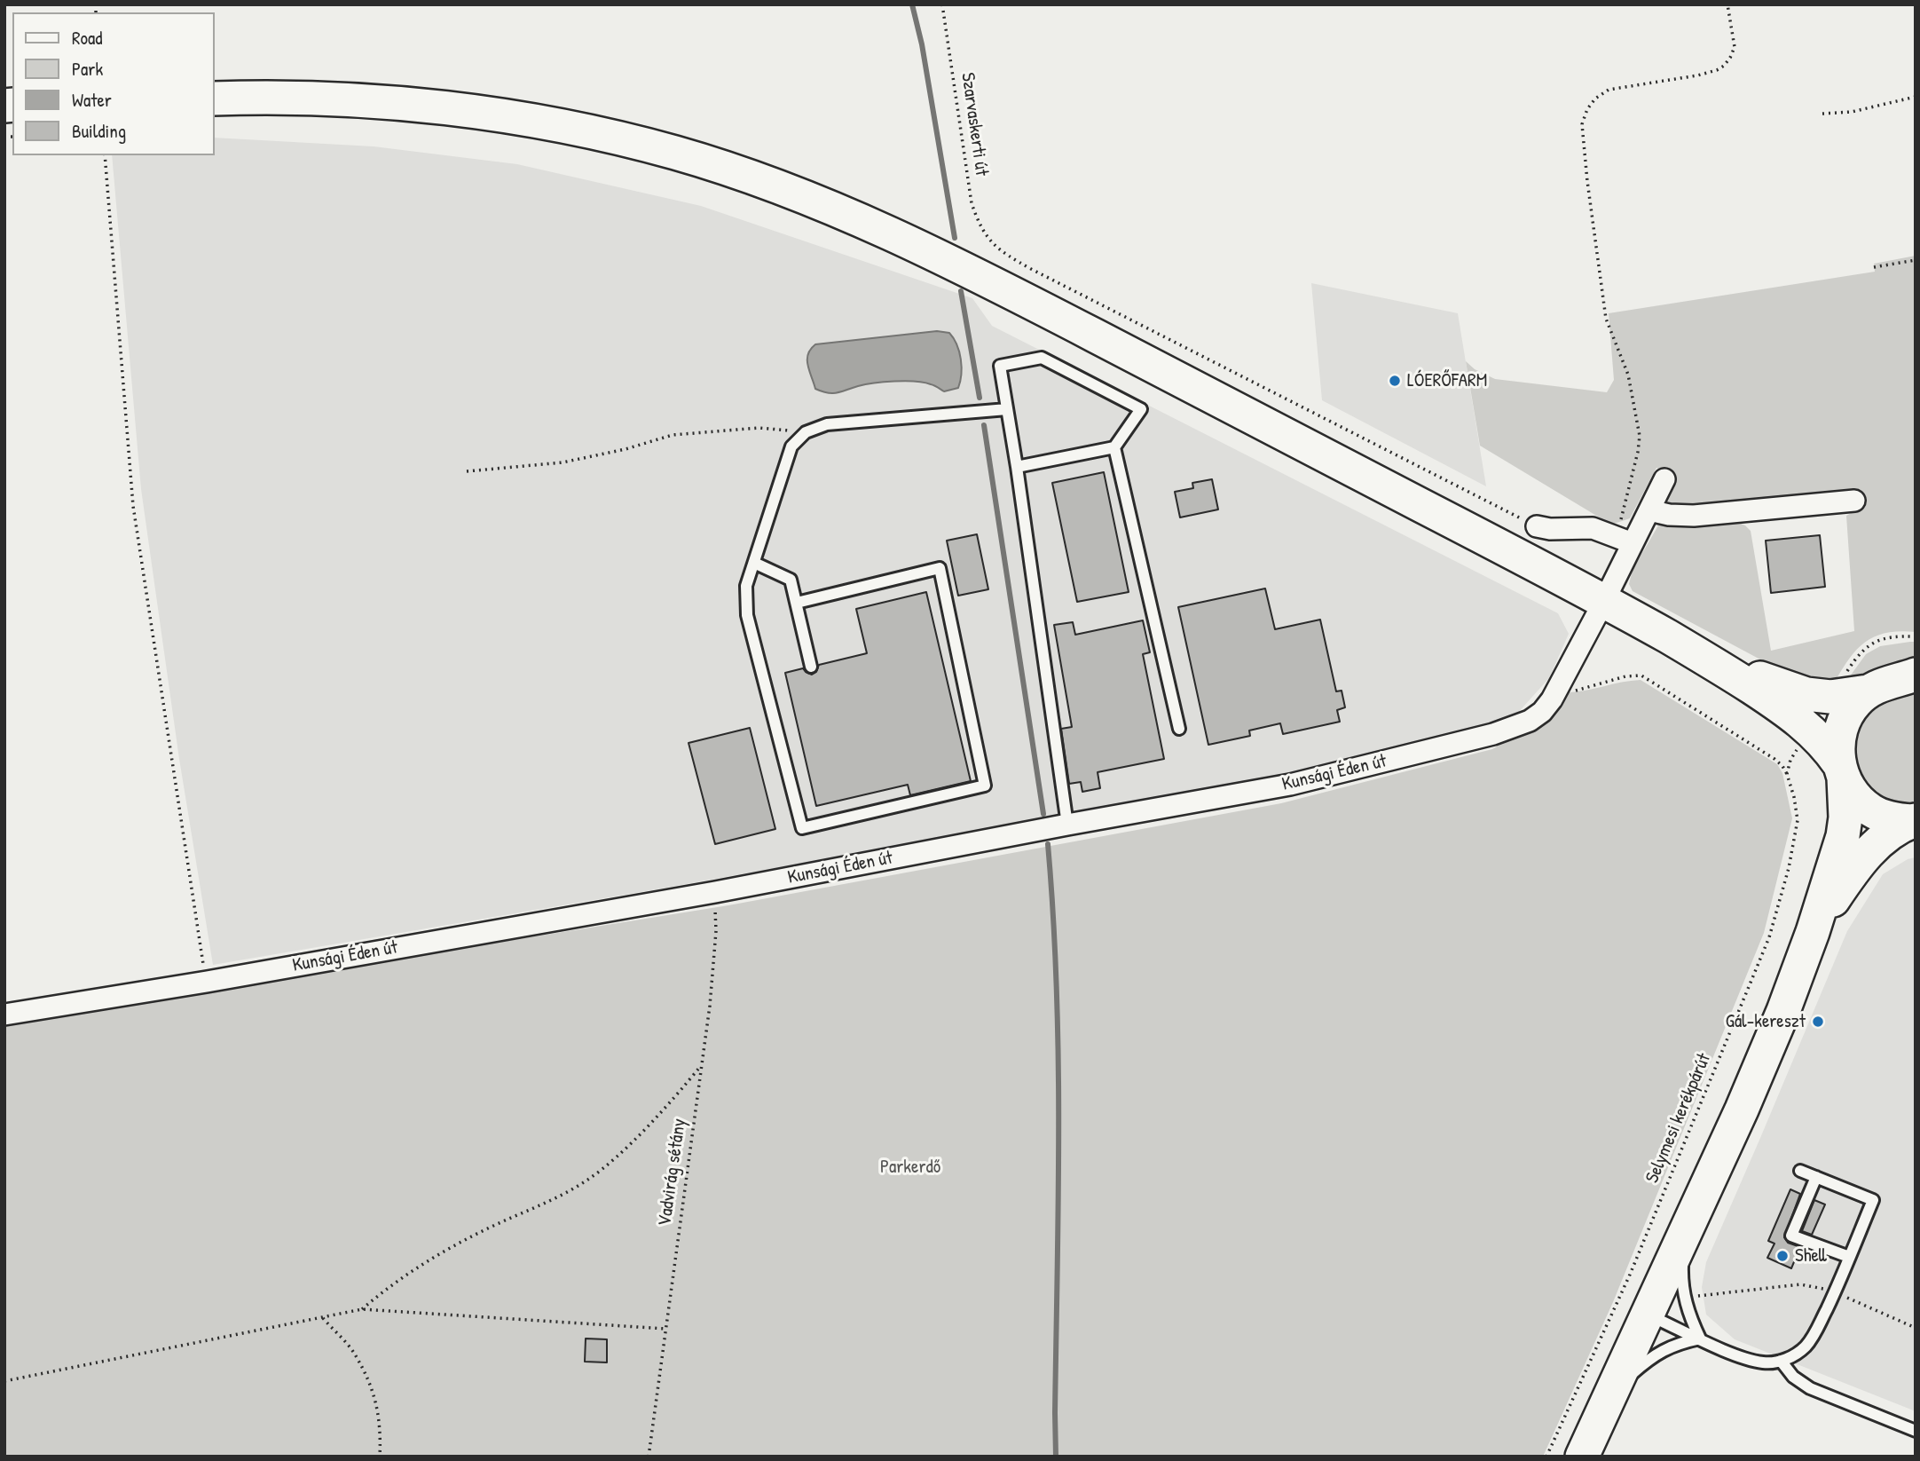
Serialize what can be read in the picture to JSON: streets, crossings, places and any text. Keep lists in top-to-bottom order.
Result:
{
  "streets": {
    "street": ["Kunsági Éden út"],
    "path": ["Szarvaskerti út", "Selymesi kerékpárút", "Vadvirág sétány"]
  },
  "crossings": [
    ["Kunsági Éden út", "Vadvirág sétány"]
  ],
  "parks": ["Parkerdő"],
  "places": ["LÓERŐFARM", "Gál-kereszt", "Shell"],
  "legend": [
    "Road",
    "Park",
    "Water",
    "Building"
  ]
}
